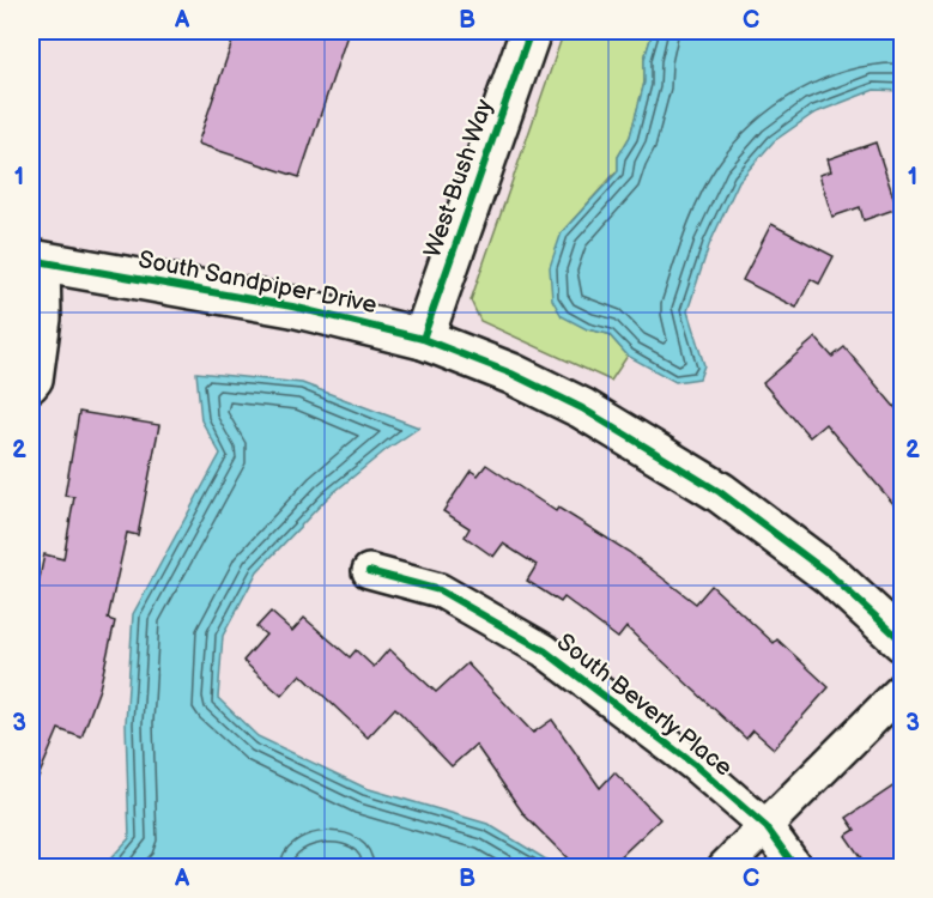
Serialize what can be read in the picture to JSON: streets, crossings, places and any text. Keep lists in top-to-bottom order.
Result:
{
  "streets": {
    "street": ["West Bush Way", "South Sandpiper Drive", "South Beverly Place"]
  },
  "crossings": [
    ["West Bush Way", "South Sandpiper Drive"]
  ],
  "grid": {
    "columns": ["A", "B", "C"],
    "rows": ["1", "2", "3"]
  }
}
